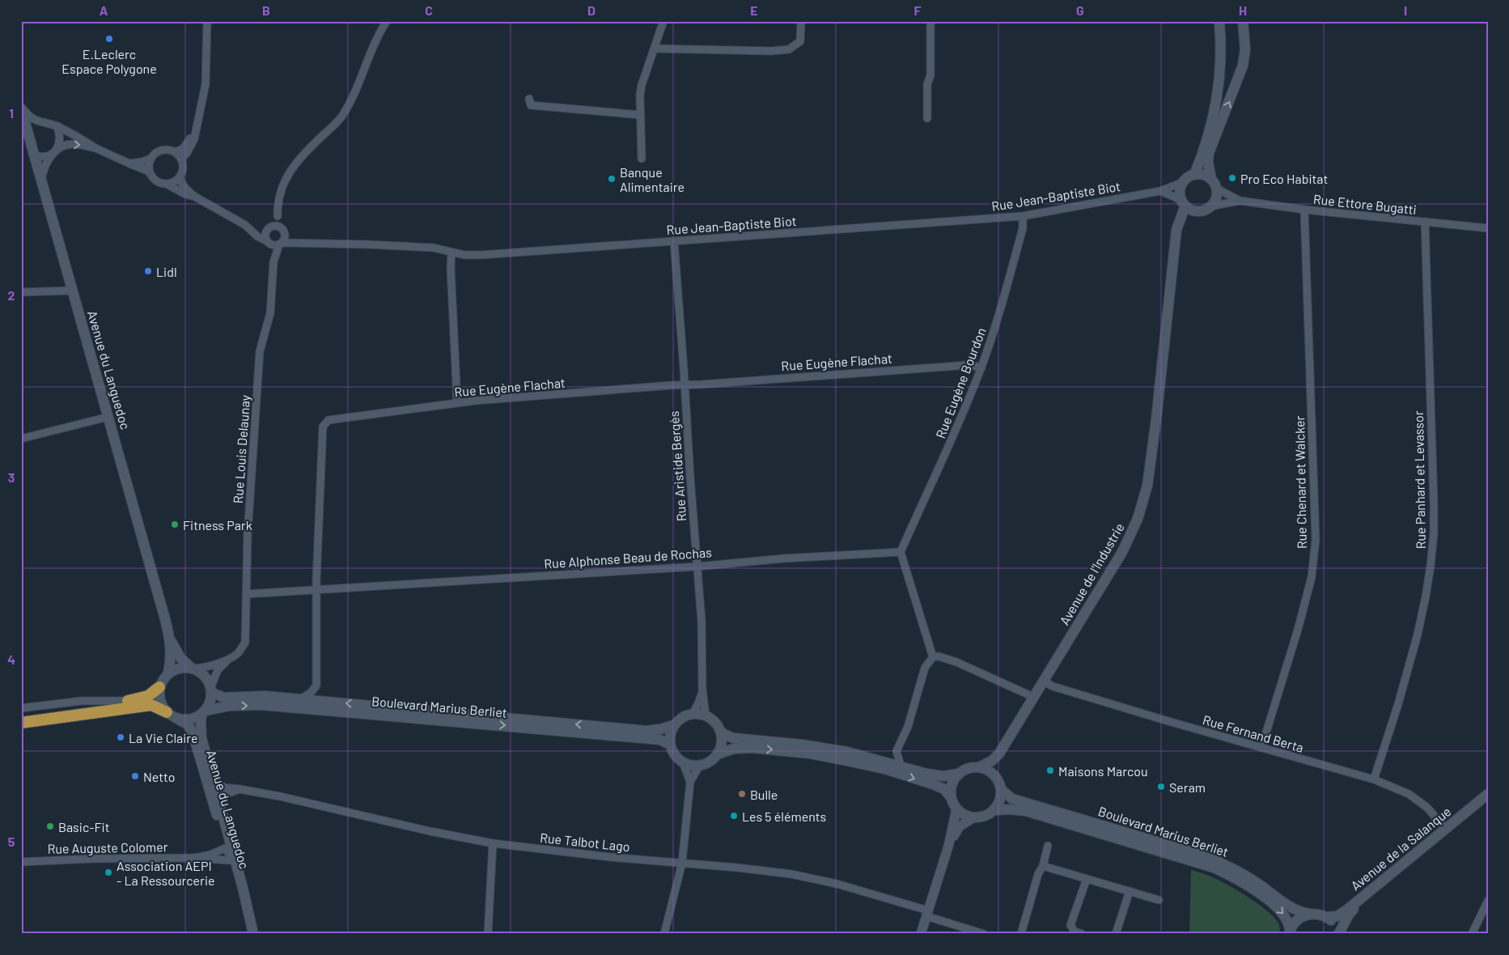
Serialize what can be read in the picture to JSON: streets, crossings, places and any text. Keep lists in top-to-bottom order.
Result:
{
  "streets": {
    "main road": [
      "Avenue du Languedoc",
      "Avenue de l'Industrie",
      "Boulevard Marius Berliet",
      "Avenue de la Salanque"
    ],
    "street": [
      "Rue Jean-Baptiste Biot",
      "Rue Ettore Bugatti",
      "Rue Eugène Flachat",
      "Rue Eugène Bourdon",
      "Rue Louis Delaunay",
      "Rue Aristide Bergès",
      "Rue Panhard et Levassor",
      "Rue Chenard et Walcker",
      "Rue Alphonse Beau de Rochas",
      "Rue Fernand Berta",
      "Rue Talbot Lago",
      "Rue Auguste Colomer"
    ]
  },
  "crossings": [
    ["Rue Jean-Baptiste Biot", "Rue Ettore Bugatti"],
    ["Rue Jean-Baptiste Biot", "Rue Eugène Bourdon"],
    ["Rue Jean-Baptiste Biot", "Rue Louis Delaunay"],
    ["Rue Jean-Baptiste Biot", "Rue Aristide Bergès"],
    ["Rue Jean-Baptiste Biot", "Avenue de l'Industrie"],
    ["Rue Ettore Bugatti", "Rue Panhard et Levassor"],
    ["Rue Ettore Bugatti", "Rue Chenard et Walcker"],
    ["Rue Ettore Bugatti", "Avenue de l'Industrie"],
    ["Rue Eugène Flachat", "Rue Eugène Bourdon"],
    ["Rue Eugène Flachat", "Rue Aristide Bergès"],
    ["Rue Eugène Flachat", "Rue Alphonse Beau de Rochas"],
    ["Rue Eugène Flachat", "Boulevard Marius Berliet"],
    ["Avenue du Languedoc", "Rue Louis Delaunay"],
    ["Avenue du Languedoc", "Boulevard Marius Berliet"],
    ["Avenue du Languedoc", "Rue Talbot Lago"],
    ["Avenue du Languedoc", "Rue Auguste Colomer"],
    ["Rue Eugène Bourdon", "Rue Alphonse Beau de Rochas"],
    ["Rue Louis Delaunay", "Rue Alphonse Beau de Rochas"],
    ["Rue Louis Delaunay", "Boulevard Marius Berliet"],
    ["Rue Aristide Bergès", "Rue Alphonse Beau de Rochas"],
    ["Rue Aristide Bergès", "Boulevard Marius Berliet"],
    ["Rue Panhard et Levassor", "Rue Fernand Berta"],
    ["Rue Chenard et Walcker", "Rue Fernand Berta"],
    ["Avenue de l'Industrie", "Boulevard Marius Berliet"],
    ["Avenue de l'Industrie", "Rue Fernand Berta"],
    ["Boulevard Marius Berliet", "Avenue de la Salanque"],
    ["Rue Fernand Berta", "Avenue de la Salanque"]
  ],
  "places": [
    "E.Leclerc Espace Polygone",
    "Pro Eco Habitat",
    "Banque Alimentaire",
    "Lidl",
    "Fitness Park",
    "La Vie Claire",
    "Maisons Marcou",
    "Netto",
    "Seram",
    "Bulle",
    "Les 5 éléments",
    "Basic-Fit",
    "Association AEPI - La Ressourcerie"
  ],
  "grid": {
    "columns": [
      "A",
      "B",
      "C",
      "D",
      "E",
      "F",
      "G",
      "H",
      "I"
    ],
    "rows": [
      "1",
      "2",
      "3",
      "4",
      "5"
    ]
  }
}
